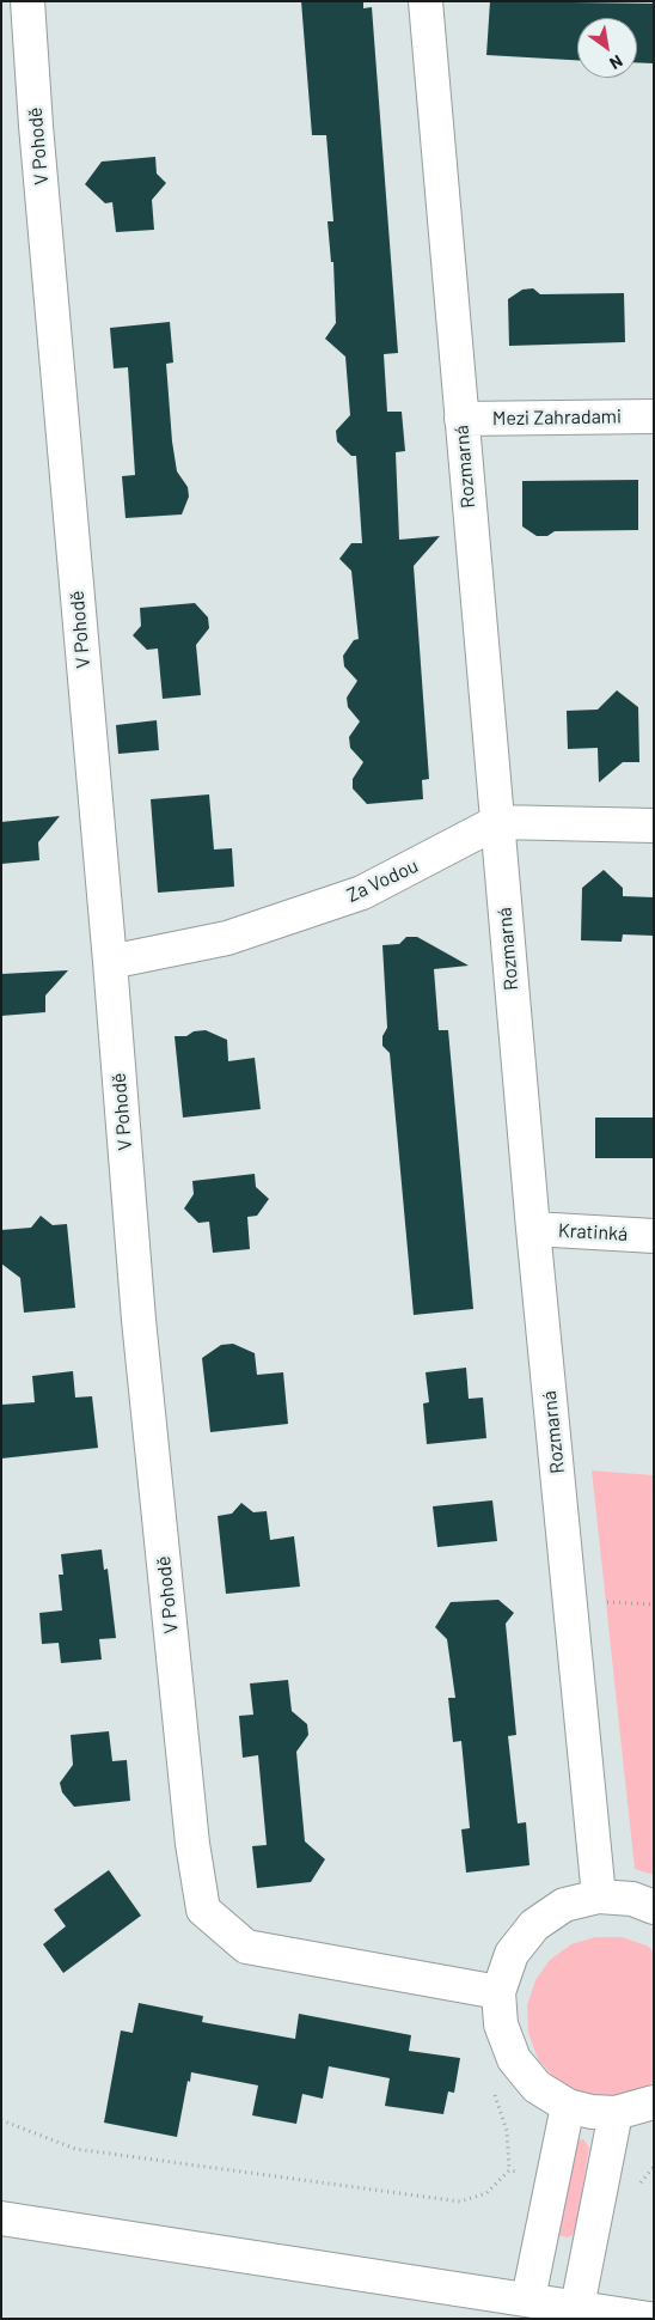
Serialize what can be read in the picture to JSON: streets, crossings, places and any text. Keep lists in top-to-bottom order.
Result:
{
  "streets": {
    "street": [
      "V Pohodě",
      "Mezi Zahradami",
      "Rozmarná",
      "Za Vodou",
      "Kratinká"
    ]
  },
  "crossings": [
    ["V Pohodě", "Za Vodou"],
    ["Mezi Zahradami", "Rozmarná"],
    ["Rozmarná", "Za Vodou"],
    ["Rozmarná", "Kratinká"]
  ],
  "north": "bottom right"
}
